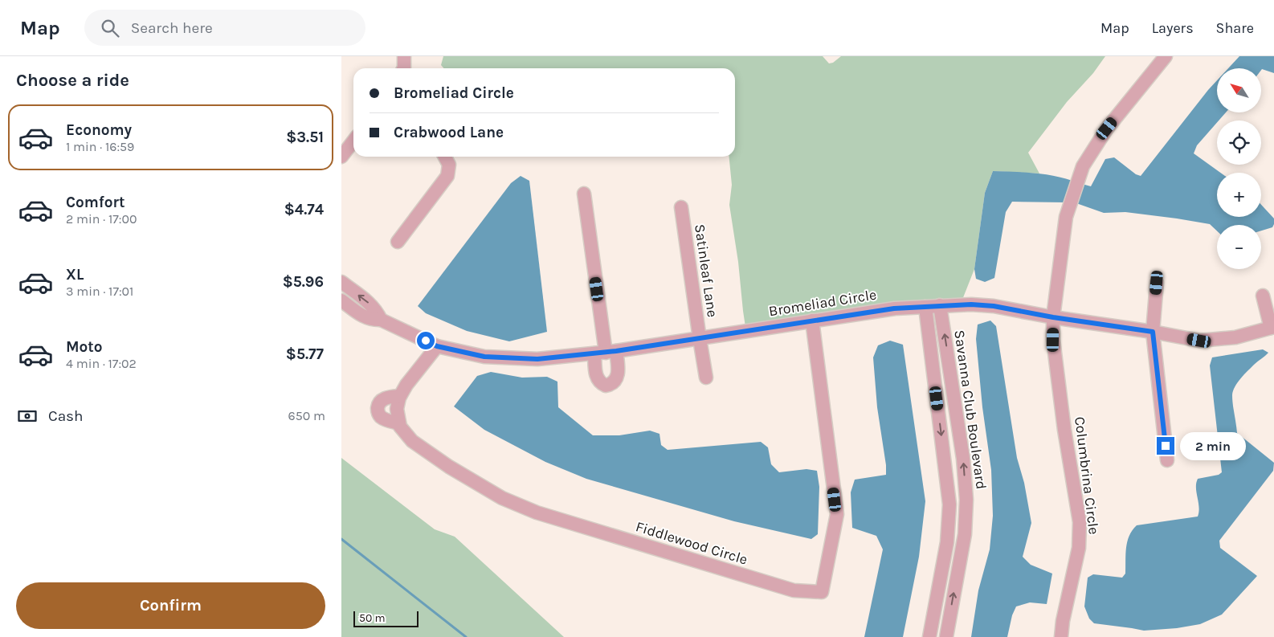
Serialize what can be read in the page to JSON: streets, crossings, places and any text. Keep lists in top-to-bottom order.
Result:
{
  "streets": {
    "street": [
      "Satinleaf Lane",
      "Bromeliad Circle",
      "Savanna Club Boulevard",
      "Columbrina Circle",
      "Fiddlewood Circle"
    ]
  },
  "crossings": [
    ["Satinleaf Lane", "Bromeliad Circle"],
    ["Bromeliad Circle", "Savanna Club Boulevard"],
    ["Bromeliad Circle", "Columbrina Circle"],
    ["Bromeliad Circle", "Fiddlewood Circle"]
  ],
  "scale_bar": "50 m",
  "north": "top left",
  "page": {
    "header": "Map",
    "search": "Search here",
    "nav": ["Map", "Layers", "Share"],
    "heading": "Choose a ride",
    "map_buttons": ["+", "−"],
    "banner": ["Bromeliad Circle", "Crabwood Lane"],
    "list": [
      {
        "name": "Economy",
        "note": "1 min · 16:59",
        "value": "$3.51"
      },
      {
        "name": "Comfort",
        "note": "2 min · 17:00",
        "value": "$4.74"
      },
      {
        "name": "XL",
        "note": "3 min · 17:01",
        "value": "$5.96"
      },
      {
        "name": "Moto",
        "note": "4 min · 17:02",
        "value": "$5.77"
      }
    ],
    "pay": ["Cash", "650 m"],
    "bubble": "2 min",
    "buttons": "Confirm",
    "scale": "50 m"
  }
}
